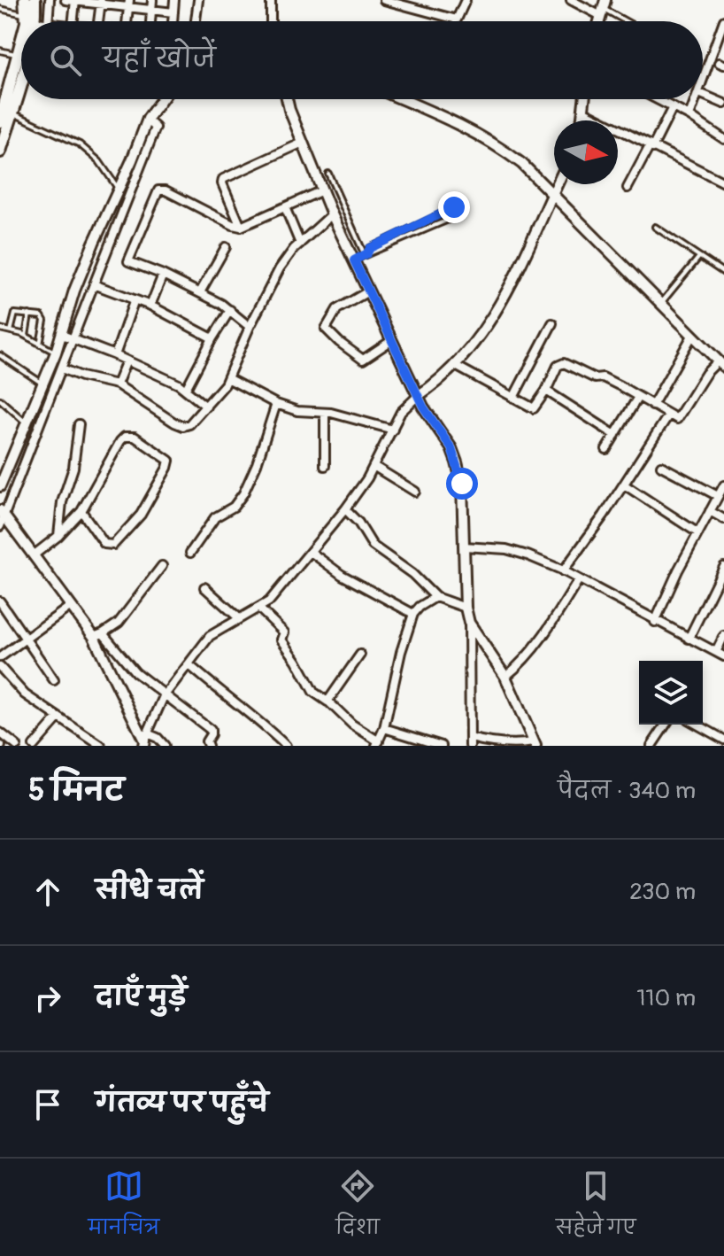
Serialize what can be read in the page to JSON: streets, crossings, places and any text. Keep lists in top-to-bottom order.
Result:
{
  "north": "right",
  "page": {
    "search": "यहाँ खोजें",
    "heading": ["5 मिनट", "पैदल · 340 m"],
    "list": [
      ["सीधे चलें", "230 m"],
      ["दाएँ मुड़ें", "110 m"],
      "गंतव्य पर पहुँचे"
    ],
    "nav": ["मानचित्र", "दिशा", "सहेजे गए"]
  }
}
